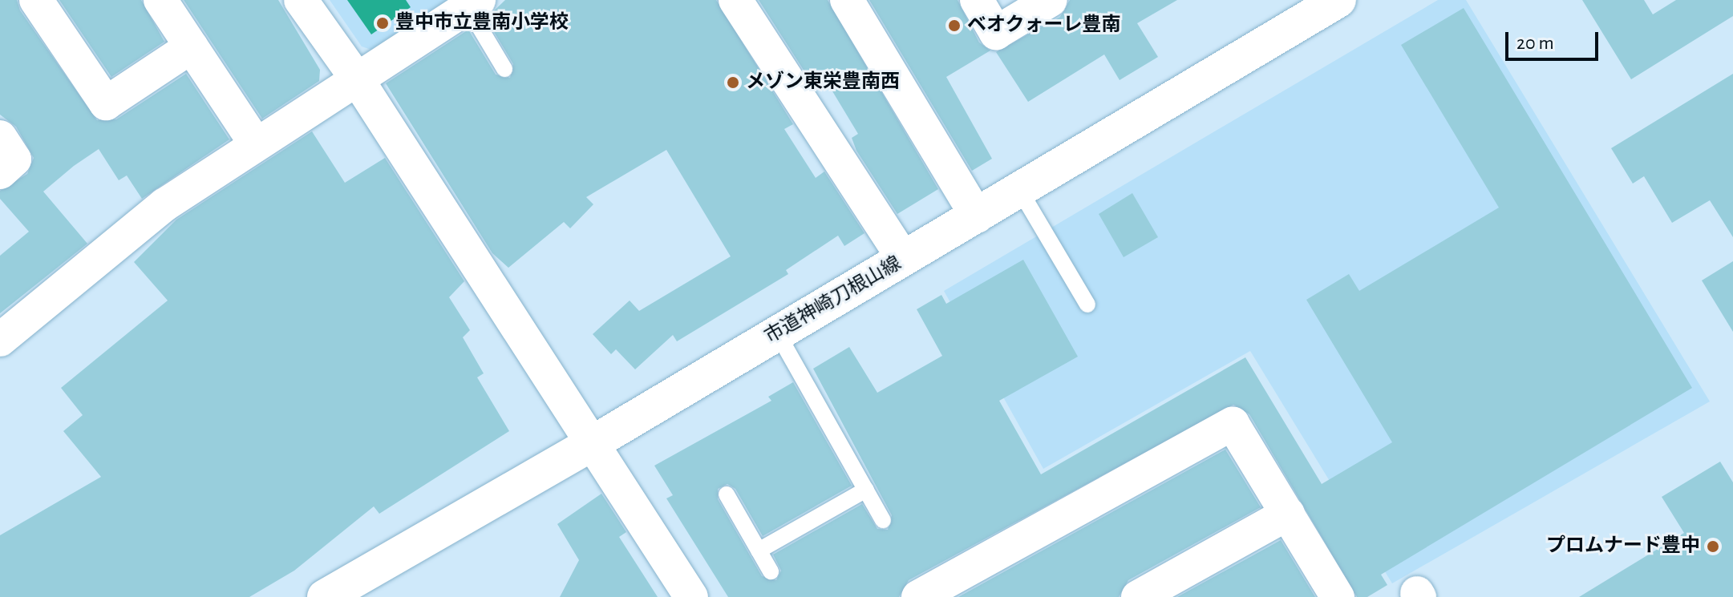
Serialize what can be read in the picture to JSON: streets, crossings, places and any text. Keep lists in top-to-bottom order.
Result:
{
  "streets": {
    "street": ["市道神崎刀根山線"]
  },
  "places": [
    "豊中市立豊南小学校",
    "ベオクォーレ豊南",
    "メゾン東栄豊南西",
    "プロムナード豊中"
  ],
  "scale_bar": "20 m"
}
